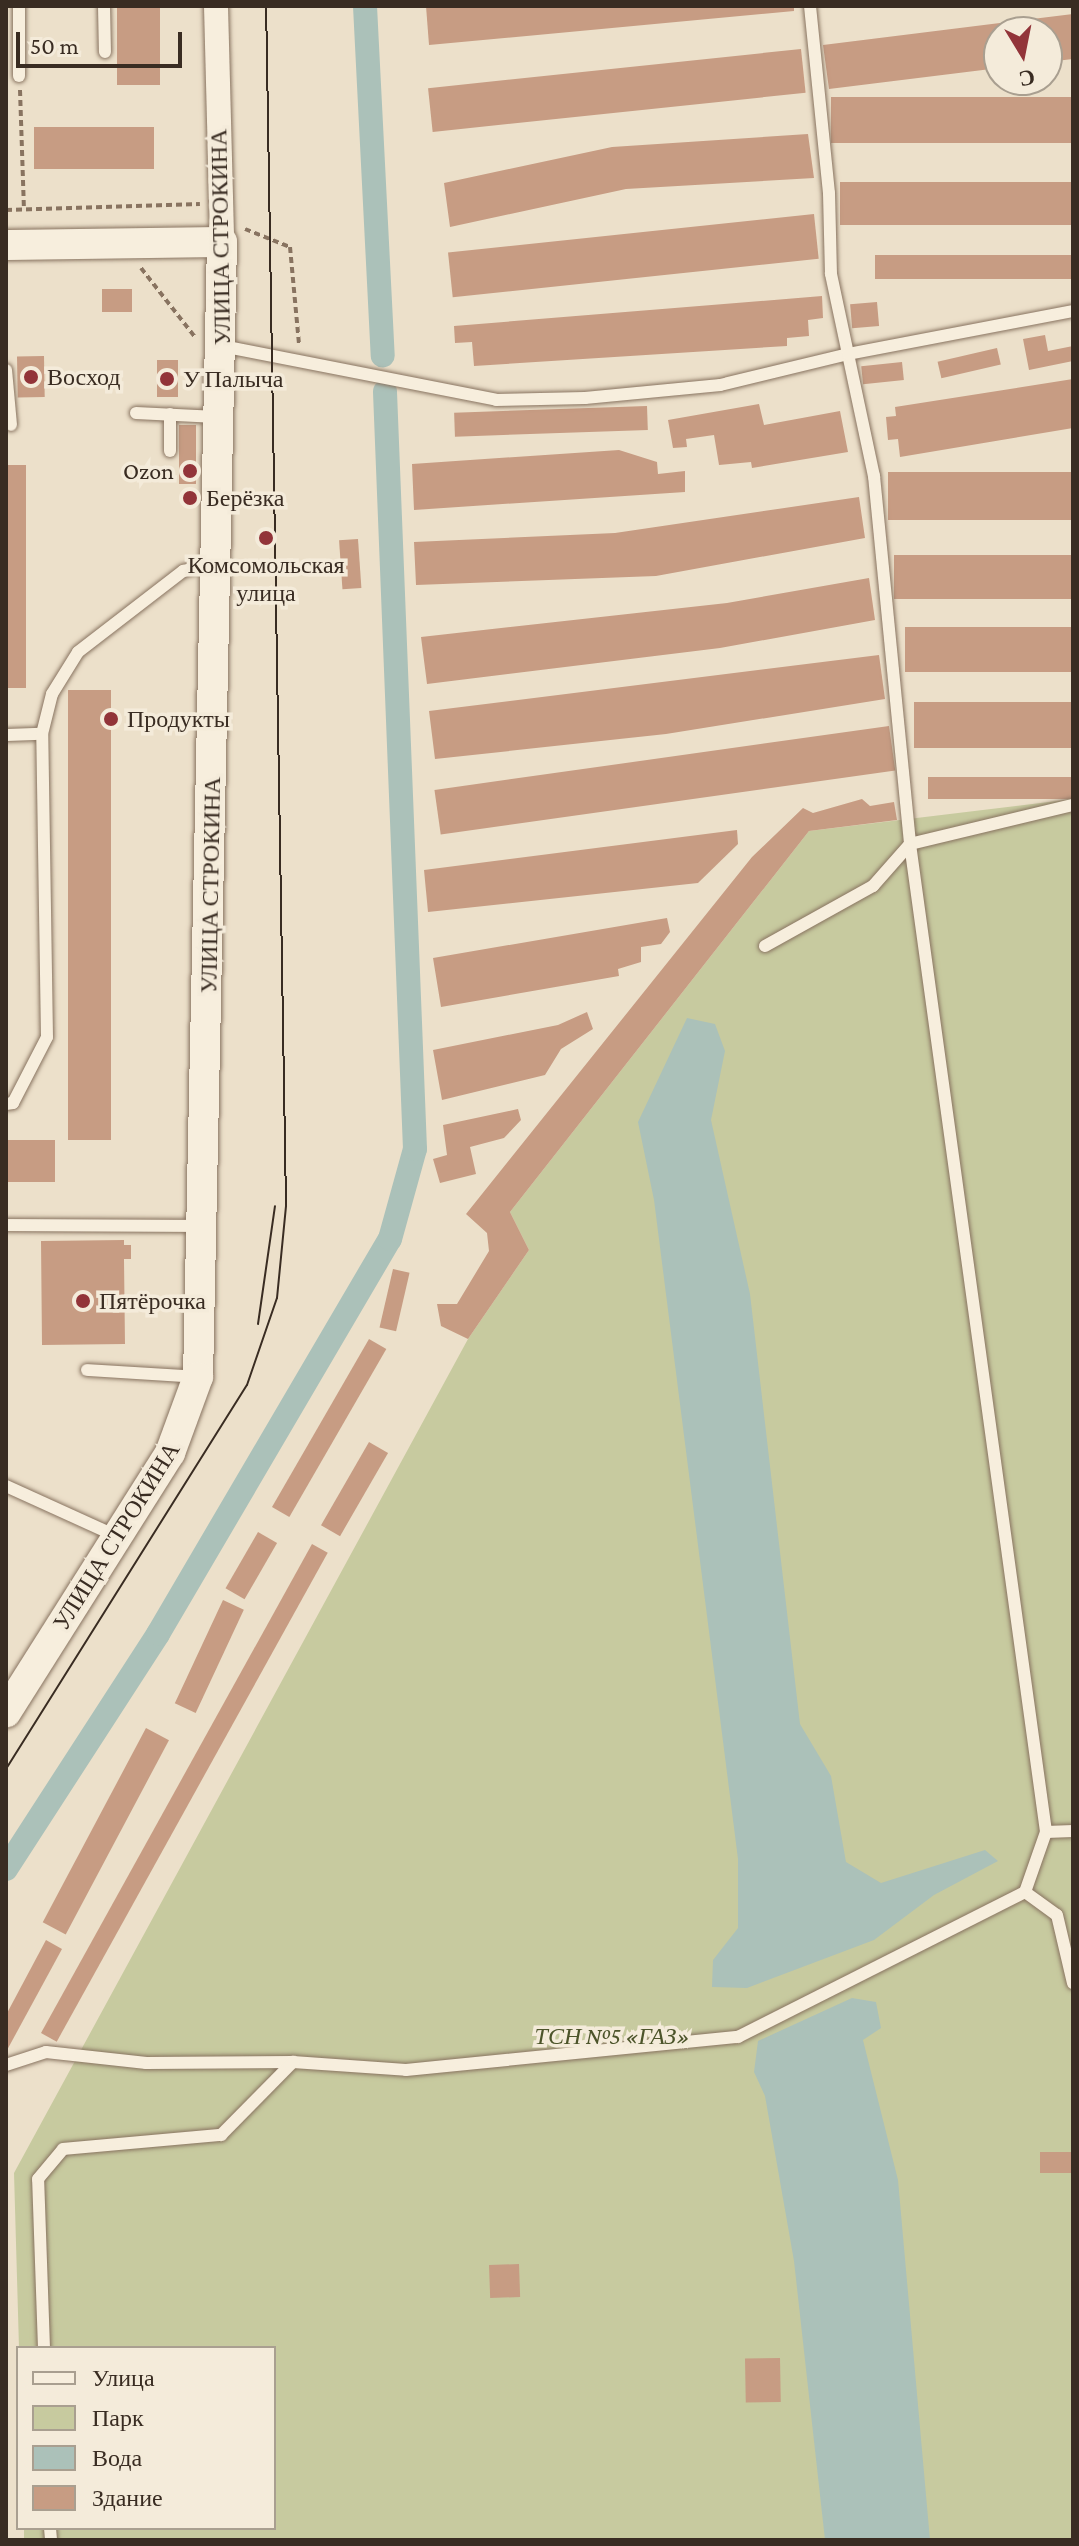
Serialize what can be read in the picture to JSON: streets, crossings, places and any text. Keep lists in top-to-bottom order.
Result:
{
  "streets": {
    "street": ["УЛИЦА СТРОКИНА"]
  },
  "parks": ["ТСН №5 «ГАЗ»"],
  "places": [
    "Восход",
    "У Палыча",
    "Ozon",
    "Берёзка",
    "Комсомольская улица",
    "Продукты",
    "Пятёрочка"
  ],
  "legend": [
    "Улица",
    "Парк",
    "Вода",
    "Здание"
  ],
  "scale_bar": "50 m",
  "north": "bottom"
}
